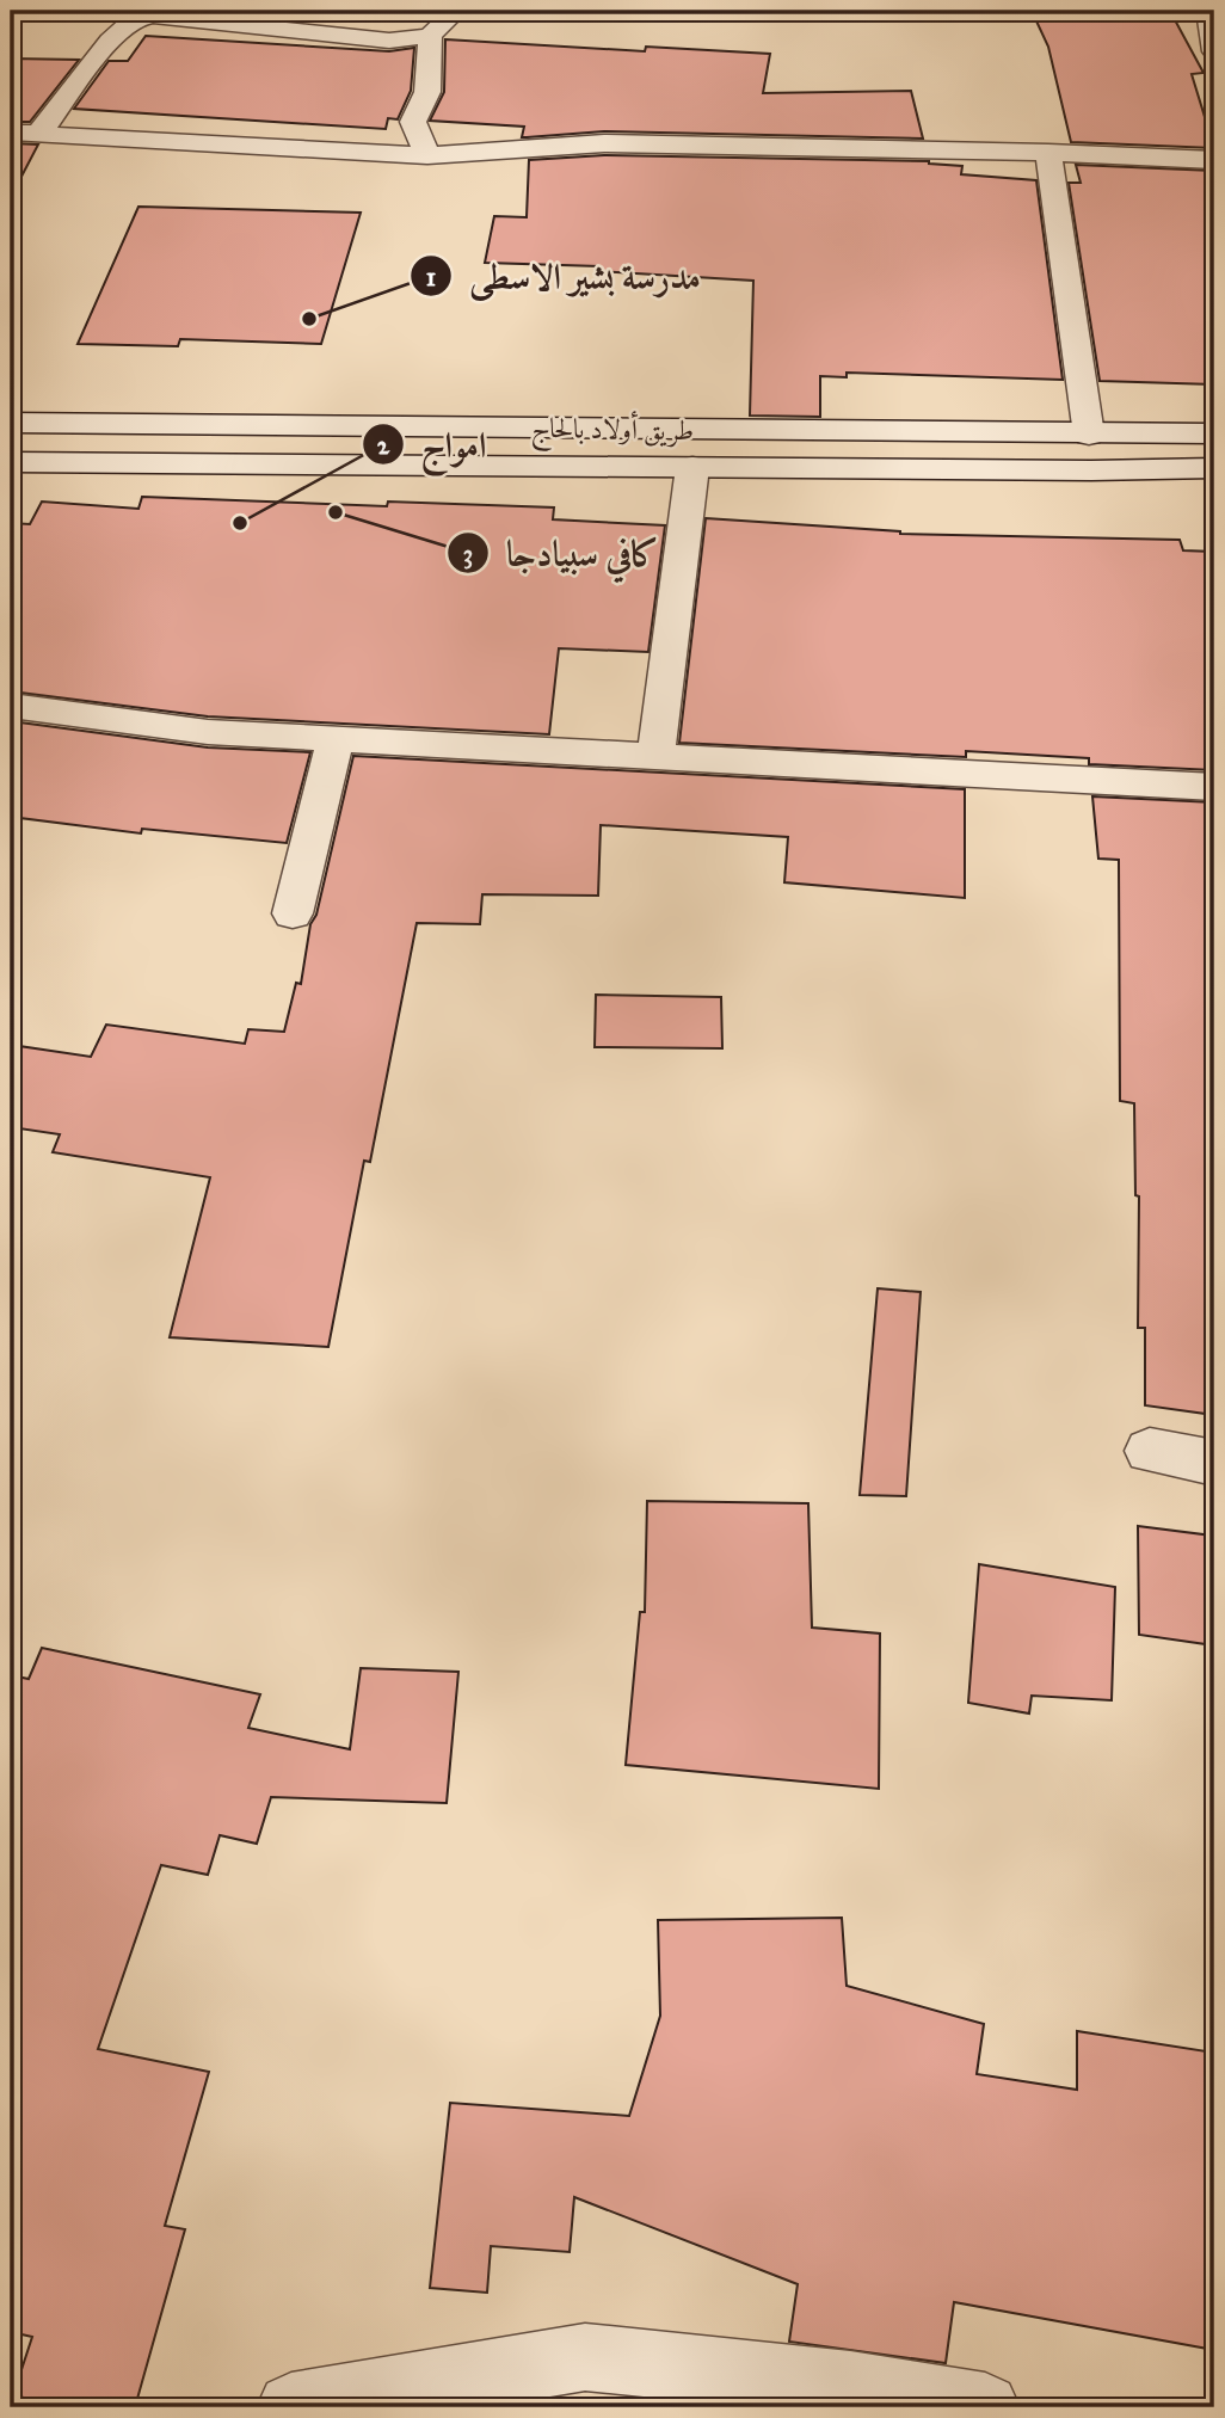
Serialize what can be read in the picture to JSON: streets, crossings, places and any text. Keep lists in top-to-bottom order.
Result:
{
  "streets": {
    "street": ["طريق أولاد بالحاج"]
  },
  "places": ["مدرسة بشير الاسطى", "كافي سبيادجا", "امواج"]
}
